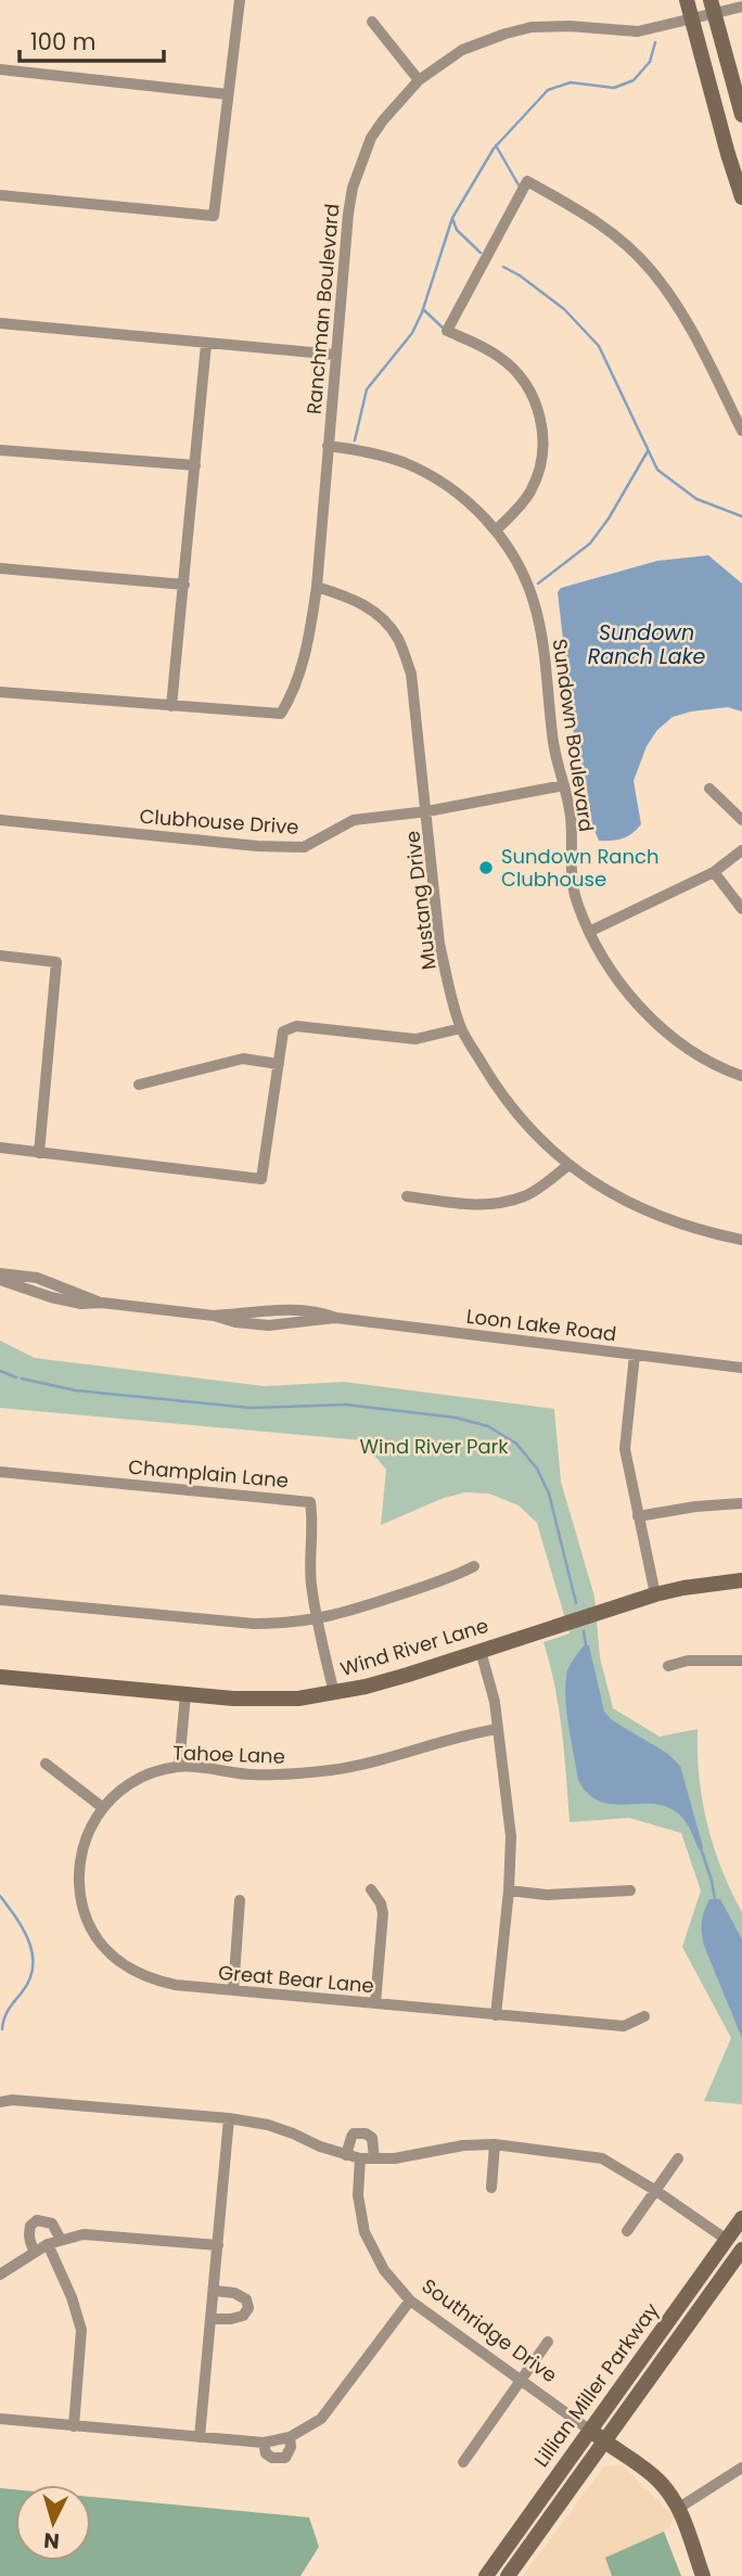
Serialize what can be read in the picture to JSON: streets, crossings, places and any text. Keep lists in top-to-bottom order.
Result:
{
  "streets": {
    "main road": ["Wind River Lane", "Southridge Drive", "Lillian Miller Parkway"],
    "street": [
      "Ranchman Boulevard",
      "Sundown Boulevard",
      "Clubhouse Drive",
      "Mustang Drive",
      "Loon Lake Road",
      "Champlain Lane",
      "Tahoe Lane",
      "Great Bear Lane"
    ]
  },
  "crossings": [
    ["Ranchman Boulevard", "Sundown Boulevard"],
    ["Ranchman Boulevard", "Mustang Drive"],
    ["Sundown Boulevard", "Clubhouse Drive"],
    ["Clubhouse Drive", "Mustang Drive"],
    ["Champlain Lane", "Wind River Lane"],
    ["Tahoe Lane", "Great Bear Lane"],
    ["Southridge Drive", "Lillian Miller Parkway"]
  ],
  "water": ["Sundown Ranch Lake"],
  "parks": ["Wind River Park"],
  "places": ["Sundown Ranch Clubhouse"],
  "scale_bar": "100 m",
  "north": "bottom"
}
